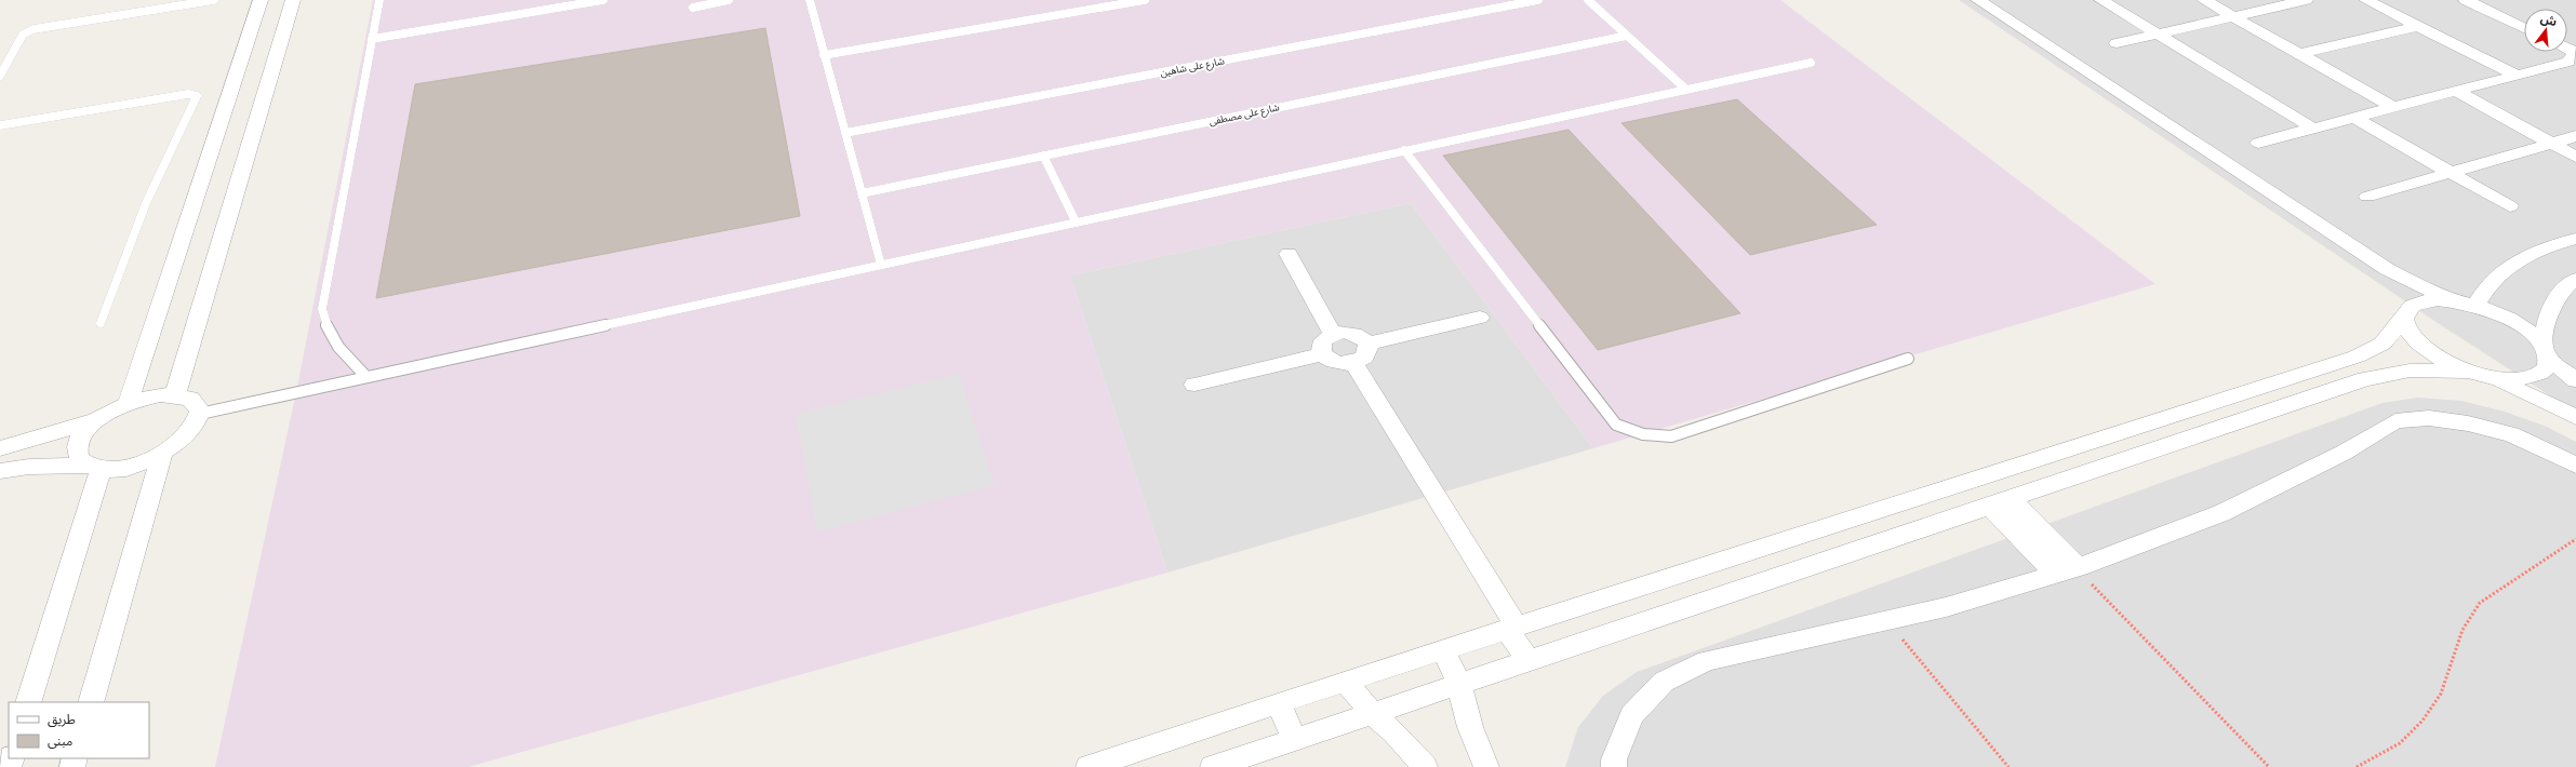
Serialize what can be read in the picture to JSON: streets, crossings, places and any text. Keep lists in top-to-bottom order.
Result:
{
  "streets": {
    "lane": ["شارع على شاهين", "شارع على مصطفى"]
  },
  "legend": ["طريق", "مبنى"],
  "north": "top"
}
